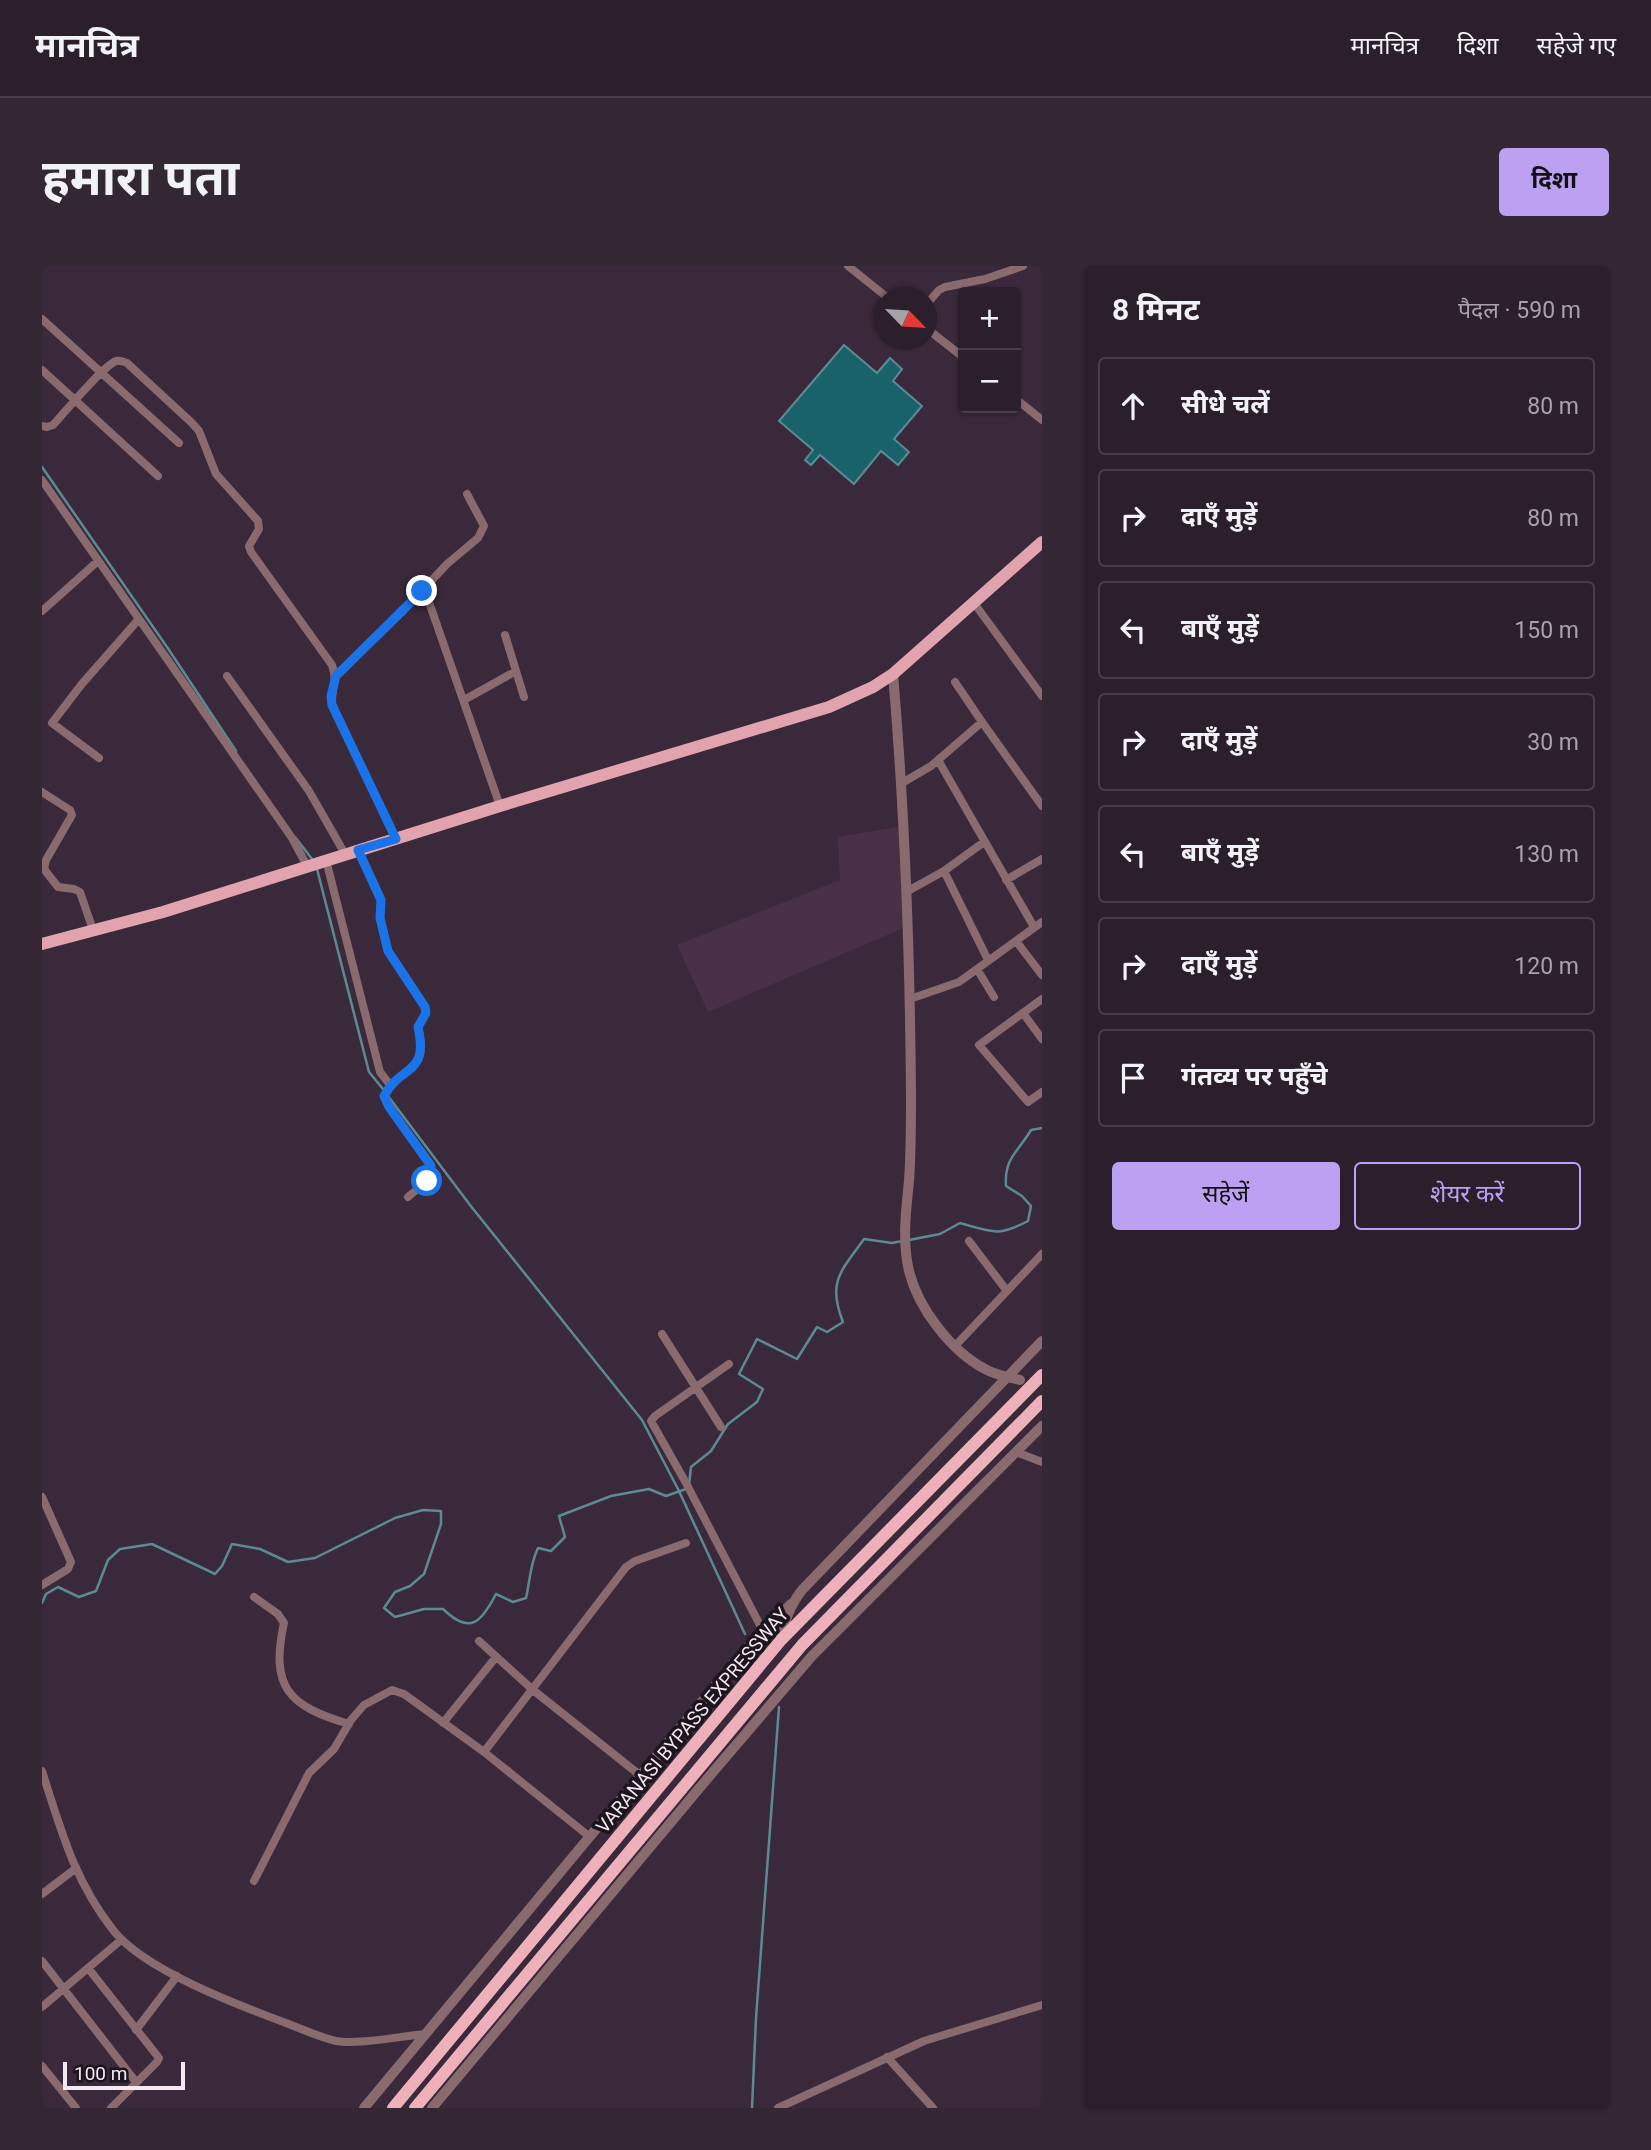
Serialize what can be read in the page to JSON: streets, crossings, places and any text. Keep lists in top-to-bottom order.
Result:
{
  "streets": {
    "highway": ["VARANASI BYPASS EXPRESSWAY"]
  },
  "scale_bar": "100 m",
  "north": "bottom right",
  "page": {
    "header": "मानचित्र",
    "nav": ["मानचित्र", "दिशा", "सहेजे गए"],
    "buttons": [
      "दिशा",
      ["सहेजें", "शेयर करें"]
    ],
    "title": "हमारा पता",
    "heading": ["8 मिनट", "पैदल · 590 m"],
    "map_buttons": ["+", "−"],
    "list": [
      ["सीधे चलें", "80 m"],
      ["दाएँ मुड़ें", "80 m"],
      ["बाएँ मुड़ें", "150 m"],
      ["दाएँ मुड़ें", "30 m"],
      ["बाएँ मुड़ें", "130 m"],
      ["दाएँ मुड़ें", "120 m"],
      "गंतव्य पर पहुँचे"
    ],
    "scale": "100 m"
  }
}
